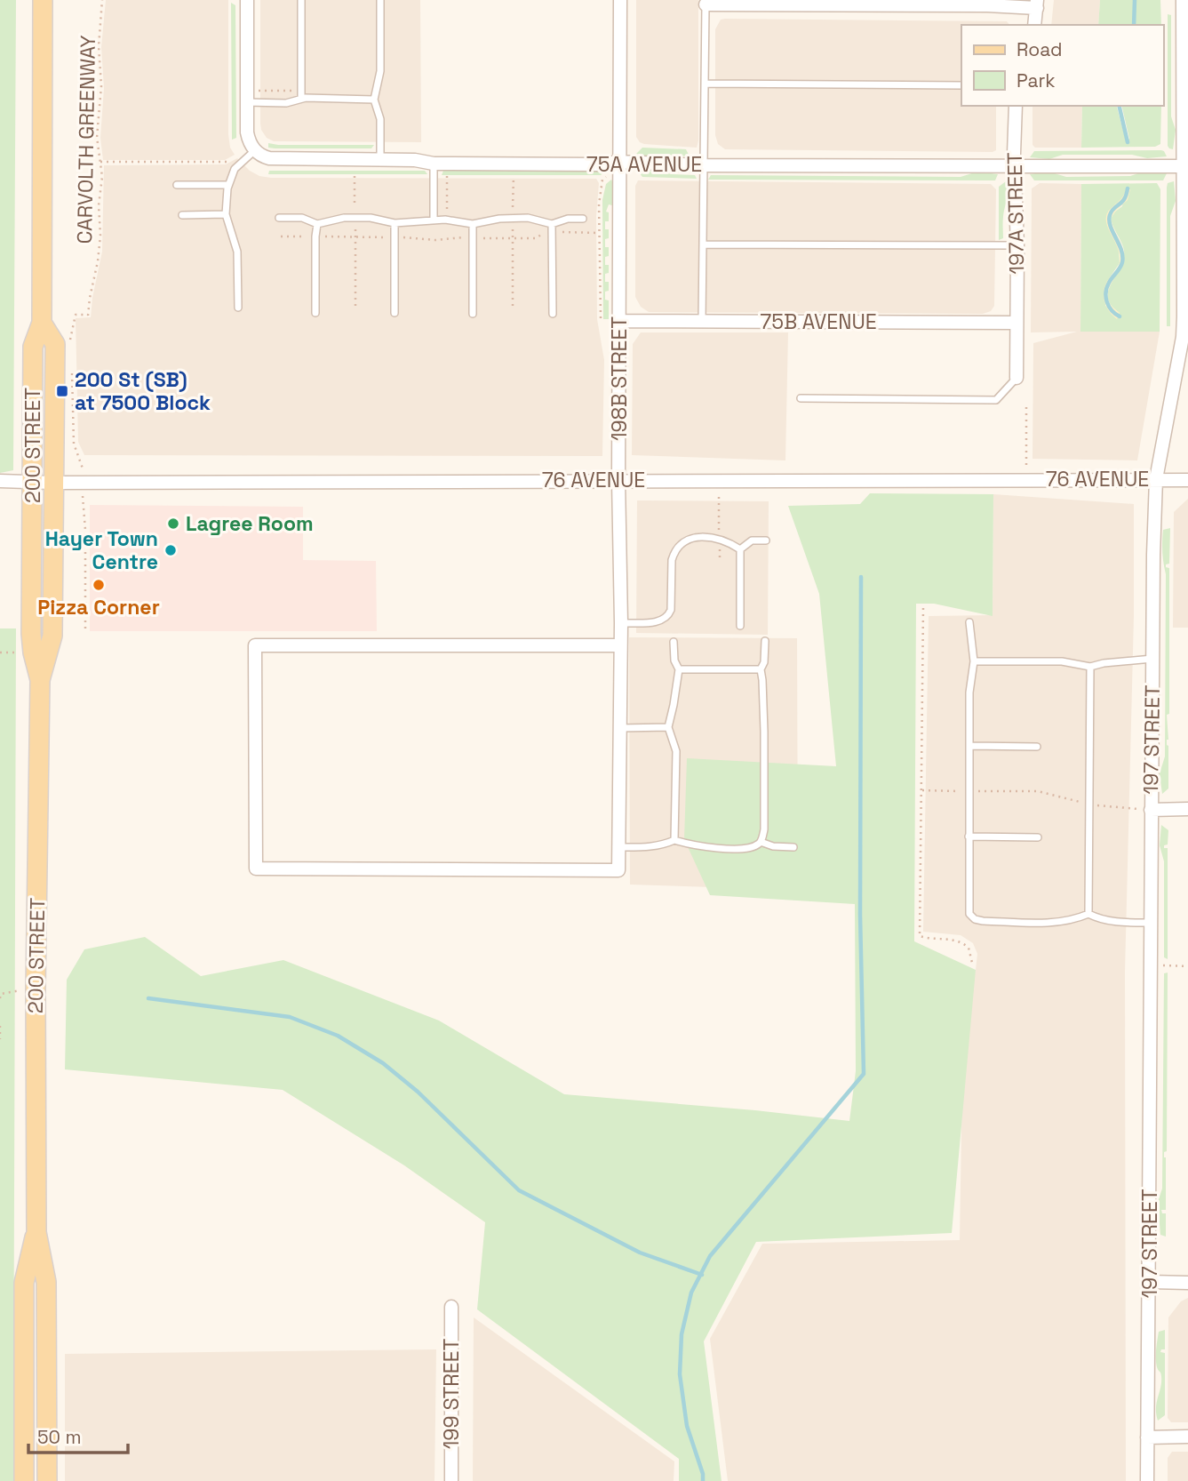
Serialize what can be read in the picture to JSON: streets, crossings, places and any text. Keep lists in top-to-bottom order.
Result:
{
  "streets": {
    "main road": ["200 STREET"],
    "street": [
      "75A AVENUE",
      "197A STREET",
      "75B AVENUE",
      "198B STREET",
      "76 AVENUE",
      "197 STREET",
      "199 STREET"
    ],
    "path": ["CARVOLTH GREENWAY"]
  },
  "crossings": [
    ["75A AVENUE", "197A STREET"],
    ["75A AVENUE", "198B STREET"],
    ["75A AVENUE", "197 STREET"],
    ["197A STREET", "75B AVENUE"],
    ["75B AVENUE", "198B STREET"],
    ["198B STREET", "76 AVENUE"],
    ["200 STREET", "76 AVENUE"],
    ["76 AVENUE", "197 STREET"]
  ],
  "places": {
    "transit": ["200 St (SB) at 7500 Block"],
    "other": ["Lagree Room", "Hayer Town Centre", "Pizza Corner"]
  },
  "legend": ["Road", "Park"],
  "scale_bar": "50 m"
}
